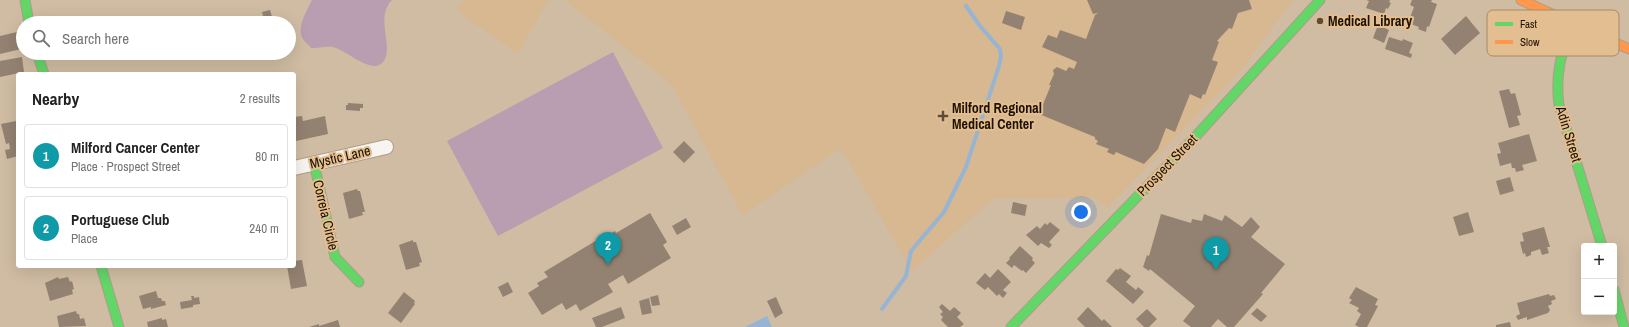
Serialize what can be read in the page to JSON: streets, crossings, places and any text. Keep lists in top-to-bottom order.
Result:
{
  "streets": {
    "main road": ["Adin Street", "Prospect Street", "Correia Circle"],
    "street": ["Mystic Lane"]
  },
  "crossings": [
    ["Mystic Lane", "Correia Circle"]
  ],
  "places": {
    "other": ["Medical Library"],
    "health": ["Milford Regional Medical Center"]
  },
  "legend": ["Fast", "Slow"],
  "page": {
    "search": "Search here",
    "heading": ["Nearby", "2 results"],
    "list": [
      {
        "mark": "1",
        "name": "Milford Cancer Center",
        "note": "Place · Prospect Street",
        "value": "80 m"
      },
      {
        "mark": "2",
        "name": "Portuguese Club",
        "note": "Place",
        "value": "240 m"
      }
    ],
    "pins": ["2", "1"],
    "map_buttons": ["+", "−"]
  }
}
